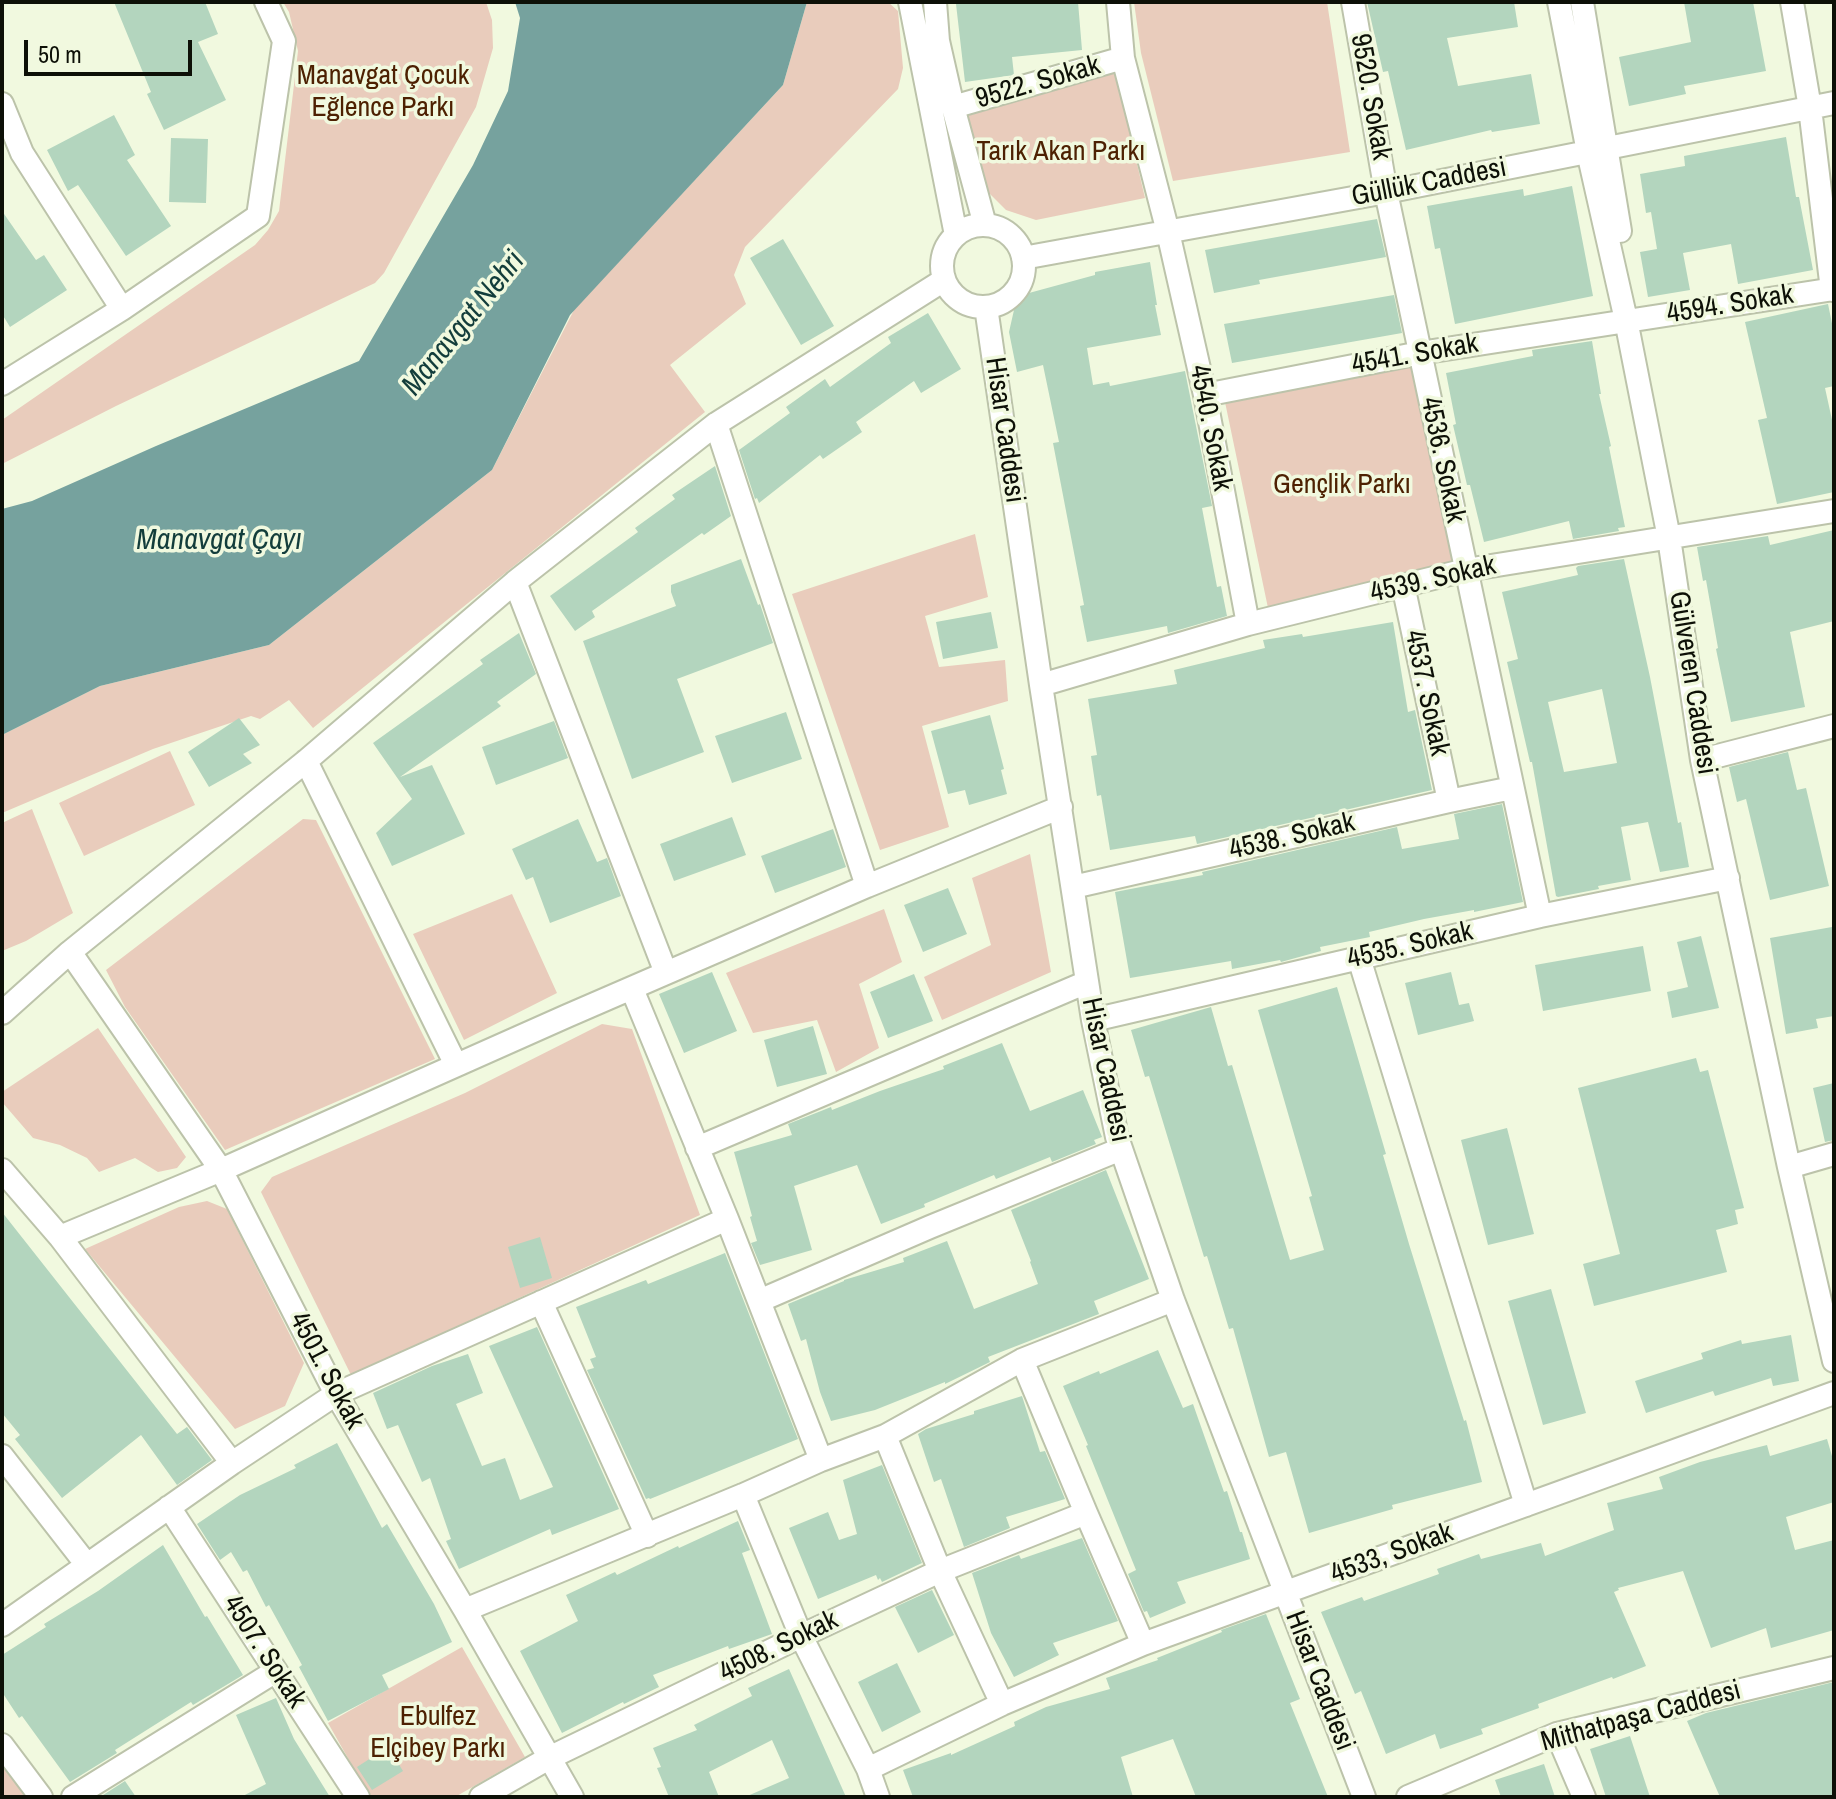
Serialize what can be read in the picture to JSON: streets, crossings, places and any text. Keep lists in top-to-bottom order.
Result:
{
  "streets": {
    "street": [
      "9522. Sokak",
      "9520. Sokak",
      "Güllük Caddesi",
      "4594. Sokak",
      "4541. Sokak",
      "4540. Sokak",
      "Hisar Caddesi",
      "4536. Sokak",
      "4539. Sokak",
      "Gülveren Caddesi",
      "4537. Sokak",
      "4538. Sokak",
      "4535. Sokak",
      "4501. Sokak",
      "4533, Sokak",
      "4508. Sokak",
      "4507. Sokak",
      "Mithatpaşa Caddesi"
    ]
  },
  "crossings": [
    ["9522. Sokak", "4540. Sokak"],
    ["9520. Sokak", "Güllük Caddesi"],
    ["9520. Sokak", "4536. Sokak"],
    ["Güllük Caddesi", "4540. Sokak"],
    ["Güllük Caddesi", "Hisar Caddesi"],
    ["Güllük Caddesi", "4536. Sokak"],
    ["Güllük Caddesi", "Gülveren Caddesi"],
    ["4594. Sokak", "4541. Sokak"],
    ["4594. Sokak", "Gülveren Caddesi"],
    ["4541. Sokak", "4540. Sokak"],
    ["4541. Sokak", "4536. Sokak"],
    ["4541. Sokak", "Gülveren Caddesi"],
    ["4540. Sokak", "4539. Sokak"],
    ["Hisar Caddesi", "4539. Sokak"],
    ["Hisar Caddesi", "4538. Sokak"],
    ["Hisar Caddesi", "4535. Sokak"],
    ["Hisar Caddesi", "4533, Sokak"],
    ["4536. Sokak", "4539. Sokak"],
    ["4536. Sokak", "4538. Sokak"],
    ["4536. Sokak", "4535. Sokak"],
    ["4539. Sokak", "Gülveren Caddesi"],
    ["4539. Sokak", "4537. Sokak"],
    ["Gülveren Caddesi", "4535. Sokak"],
    ["4537. Sokak", "4538. Sokak"],
    ["4501. Sokak", "4508. Sokak"]
  ],
  "water": ["Manavgat Nehri", "Manavgat Çayı"],
  "parks": [
    "Manavgat Çocuk Eğlence Parkı",
    "Tarık Akan Parkı",
    "Gençlik Parkı",
    "Ebulfez Elçibey Parkı"
  ],
  "scale_bar": "50 m"
}
